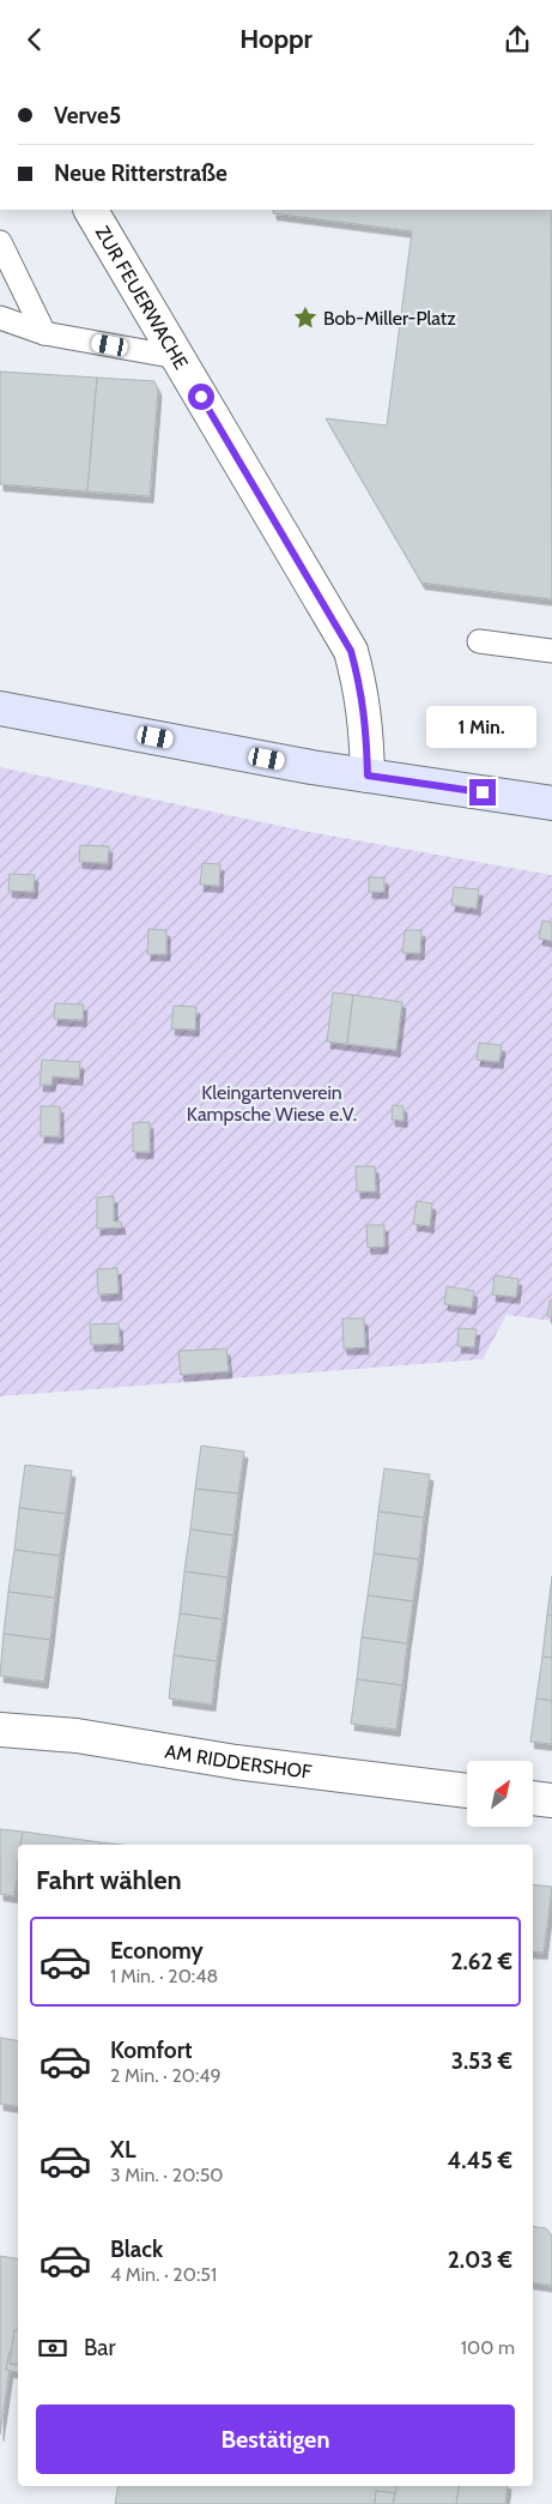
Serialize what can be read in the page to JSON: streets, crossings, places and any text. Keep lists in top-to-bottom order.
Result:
{
  "streets": {
    "street": ["ZUR FEUERWACHE", "AM RIDDERSHOF"]
  },
  "parks": ["Kleingartenverein Kampsche Wiese e.V."],
  "places": {
    "place": ["Bob-Miller-Platz"]
  },
  "north": "top right",
  "page": {
    "header": "Hoppr",
    "banner": ["Verve5", "Neue Ritterstraße"],
    "bubble": "1 Min.",
    "heading": "Fahrt wählen",
    "list": [
      {
        "name": "Economy",
        "note": "1 Min. · 20:48",
        "value": "2.62 €"
      },
      {
        "name": "Komfort",
        "note": "2 Min. · 20:49",
        "value": "3.53 €"
      },
      {
        "name": "XL",
        "note": "3 Min. · 20:50",
        "value": "4.45 €"
      },
      {
        "name": "Black",
        "note": "4 Min. · 20:51",
        "value": "2.03 €"
      }
    ],
    "pay": ["Bar", "100 m"],
    "buttons": "Bestätigen"
  }
}
